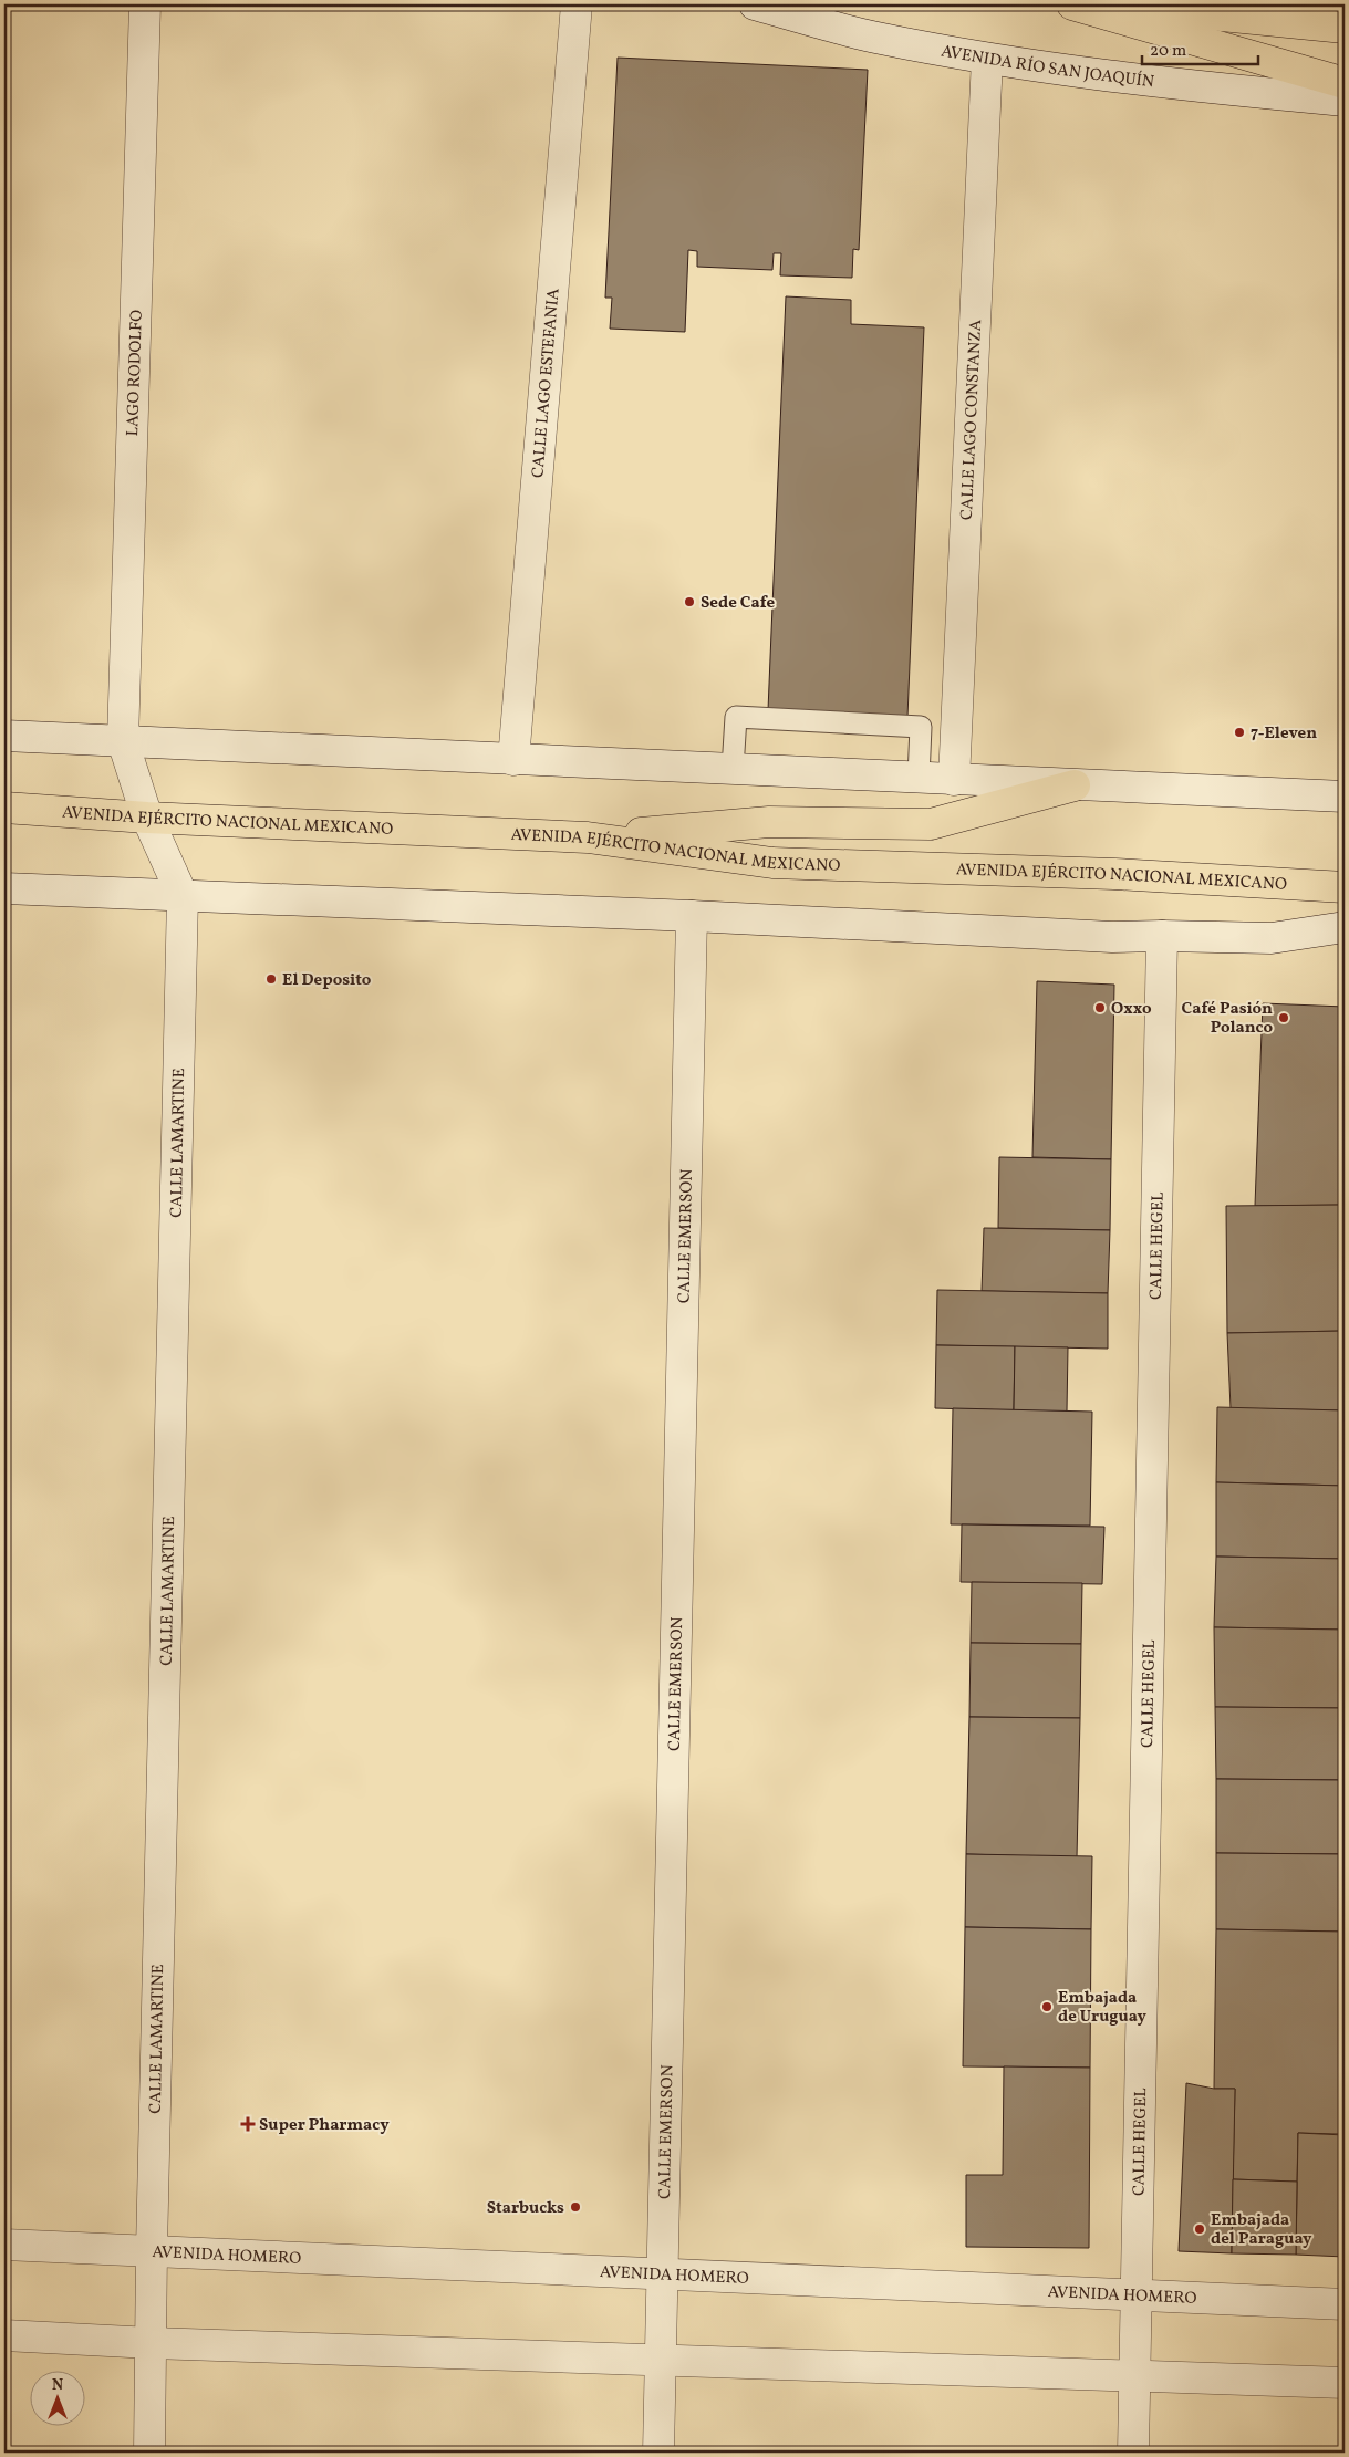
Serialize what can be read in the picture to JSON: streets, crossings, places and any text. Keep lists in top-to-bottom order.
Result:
{
  "streets": {
    "main road": ["AVENIDA EJÉRCITO NACIONAL MEXICANO"],
    "street": [
      "AVENIDA RÍO SAN JOAQUÍN",
      "LAGO RODOLFO",
      "CALLE LAGO ESTEFANIA",
      "CALLE LAGO CONSTANZA",
      "CALLE LAMARTINE",
      "CALLE EMERSON",
      "CALLE HEGEL",
      "AVENIDA HOMERO"
    ]
  },
  "crossings": [
    ["AVENIDA RÍO SAN JOAQUÍN", "CALLE LAGO CONSTANZA"],
    ["LAGO RODOLFO", "CALLE LAMARTINE"],
    ["AVENIDA EJÉRCITO NACIONAL MEXICANO", "CALLE LAMARTINE"],
    ["CALLE LAMARTINE", "AVENIDA HOMERO"],
    ["CALLE EMERSON", "AVENIDA HOMERO"],
    ["CALLE HEGEL", "AVENIDA HOMERO"]
  ],
  "places": {
    "other": [
      "Sede Cafe",
      "7-Eleven",
      "El Deposito",
      "Oxxo",
      "Café Pasión Polanco",
      "Embajada de Uruguay",
      "Starbucks",
      "Embajada del Paraguay"
    ],
    "health": ["Super Pharmacy"]
  },
  "scale_bar": "20 m",
  "north": "top"
}
